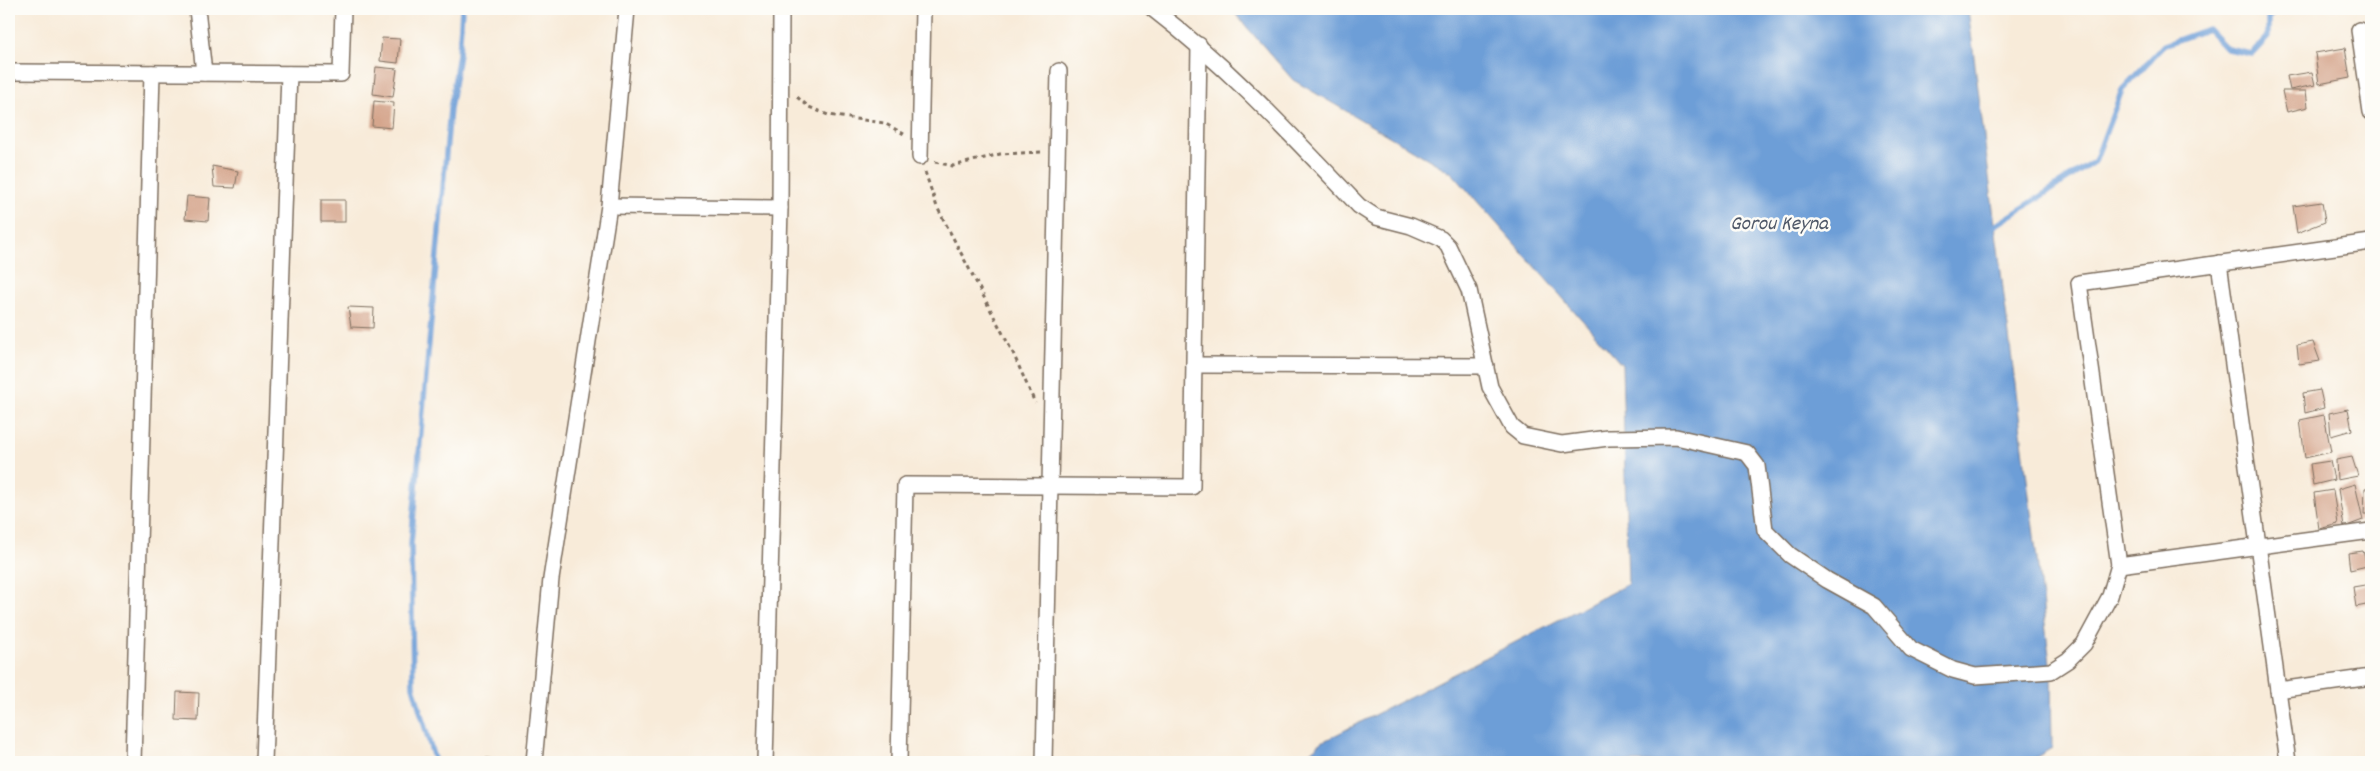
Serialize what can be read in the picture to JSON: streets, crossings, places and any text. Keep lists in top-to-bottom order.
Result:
{
  "water": ["Gorou Keyna"]
}
